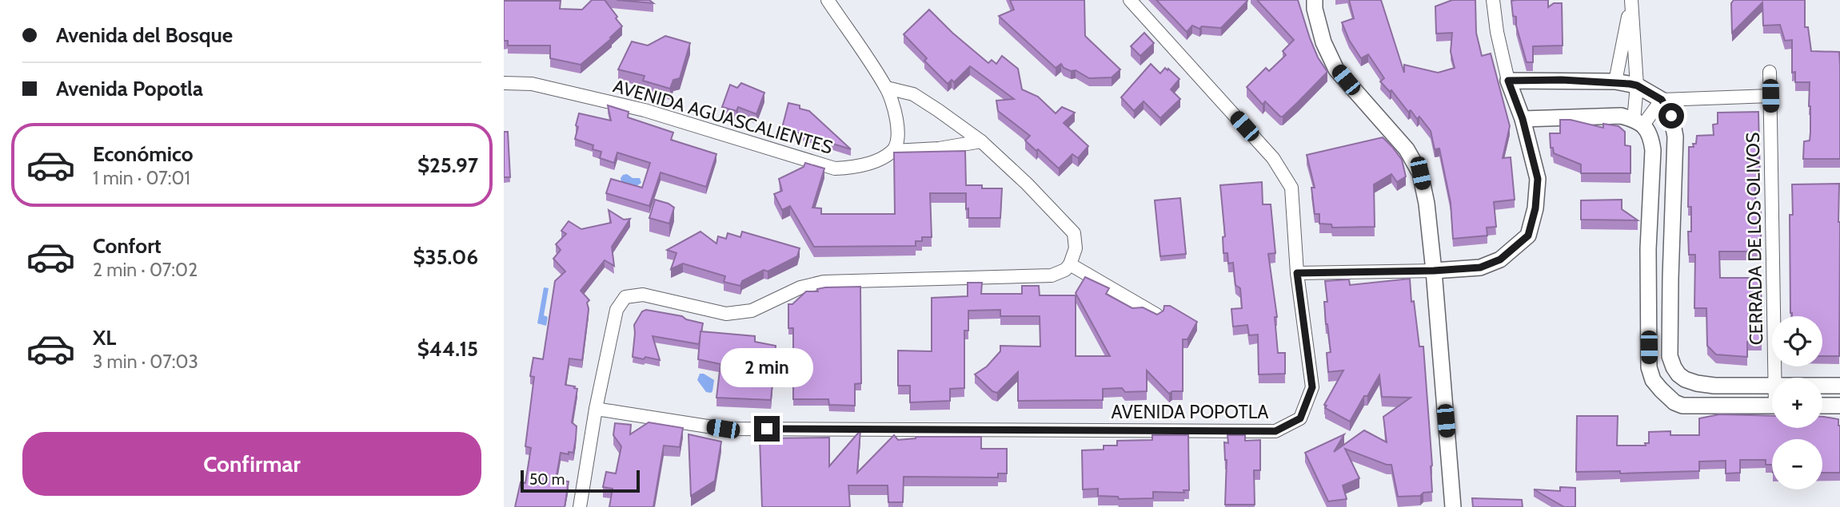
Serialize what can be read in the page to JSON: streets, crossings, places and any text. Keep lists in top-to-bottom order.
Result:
{
  "streets": {
    "street": ["AVENIDA AGUASCALIENTES", "CERRADA DE LOS OLIVOS", "AVENIDA POPOTLA"]
  },
  "scale_bar": "50 m",
  "page": {
    "banner": ["Avenida del Bosque", "Avenida Popotla"],
    "list": [
      {
        "name": "Económico",
        "note": "1 min · 07:01",
        "value": "$25.97"
      },
      {
        "name": "Confort",
        "note": "2 min · 07:02",
        "value": "$35.06"
      },
      {
        "name": "XL",
        "note": "3 min · 07:03",
        "value": "$44.15"
      }
    ],
    "map_buttons": ["+", "−"],
    "bubble": "2 min",
    "buttons": "Confirmar",
    "scale": "50 m"
  }
}
